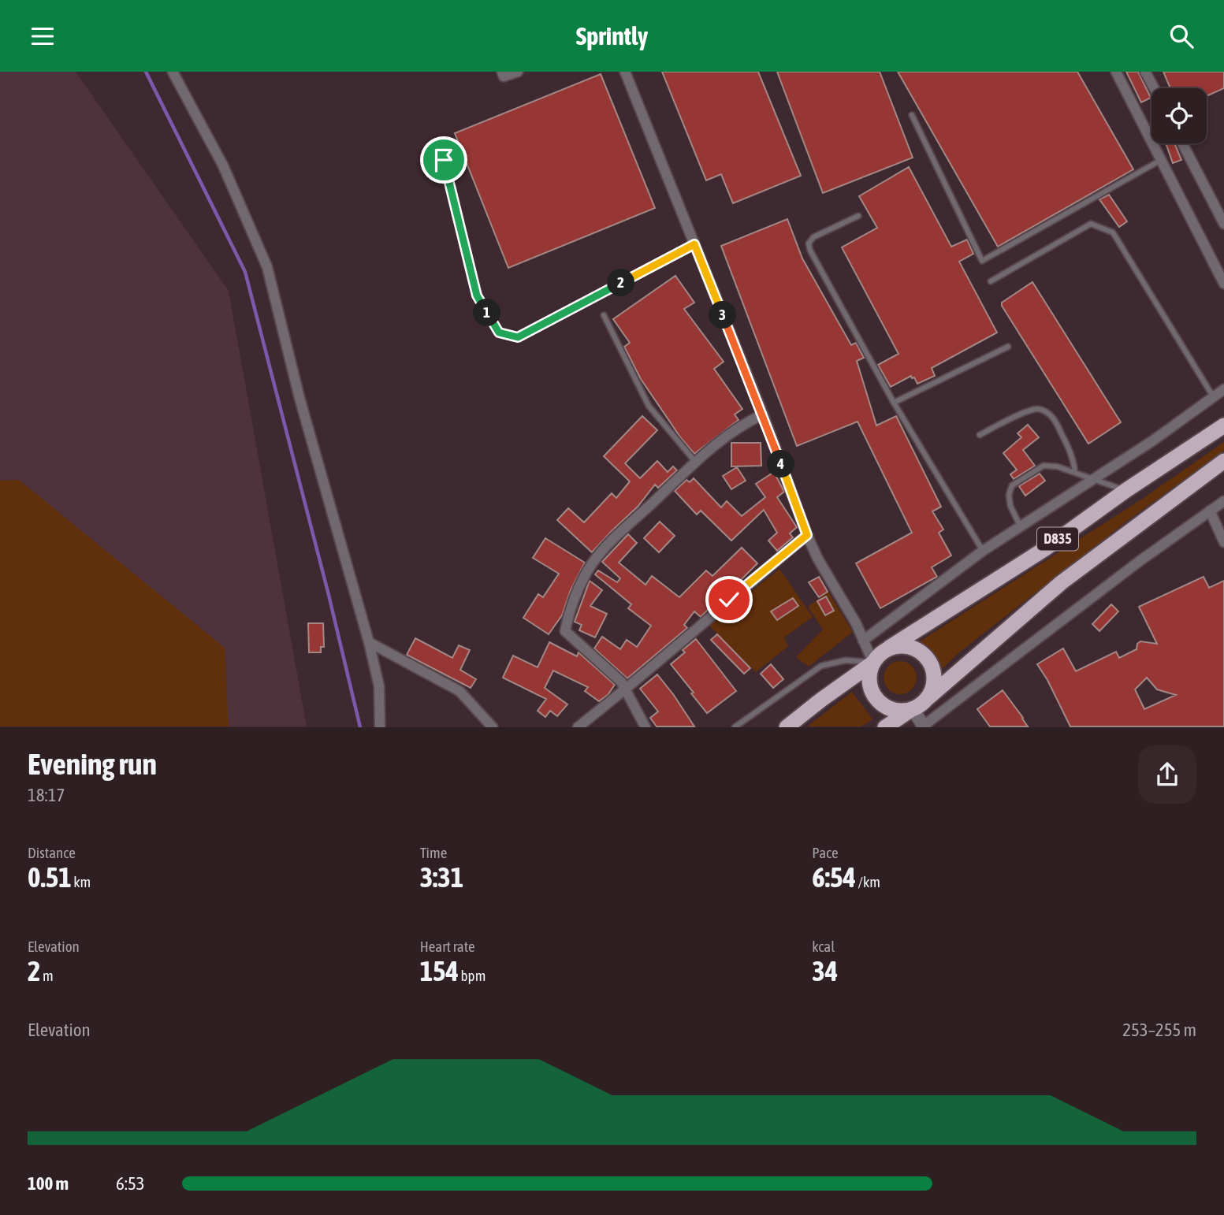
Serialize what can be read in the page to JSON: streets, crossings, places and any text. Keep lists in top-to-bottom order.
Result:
{
  "streets": {
    "highway": ["D835"]
  },
  "page": {
    "header": "Sprintly",
    "pins": [
      "2",
      "1",
      "3",
      "4"
    ],
    "heading": ["Evening run", "18:17"],
    "stats": [
      ["Distance", "0.51 km"],
      ["Time", "3:31"],
      ["Pace", "6:54 /km"],
      ["Elevation", "2 m"],
      ["Heart rate", "154 bpm"],
      ["kcal", "34"]
    ],
    "chart": ["Elevation", "253–255 m"],
    "list": [
      {
        "name": "100 m",
        "note": "6:53"
      }
    ]
  }
}
